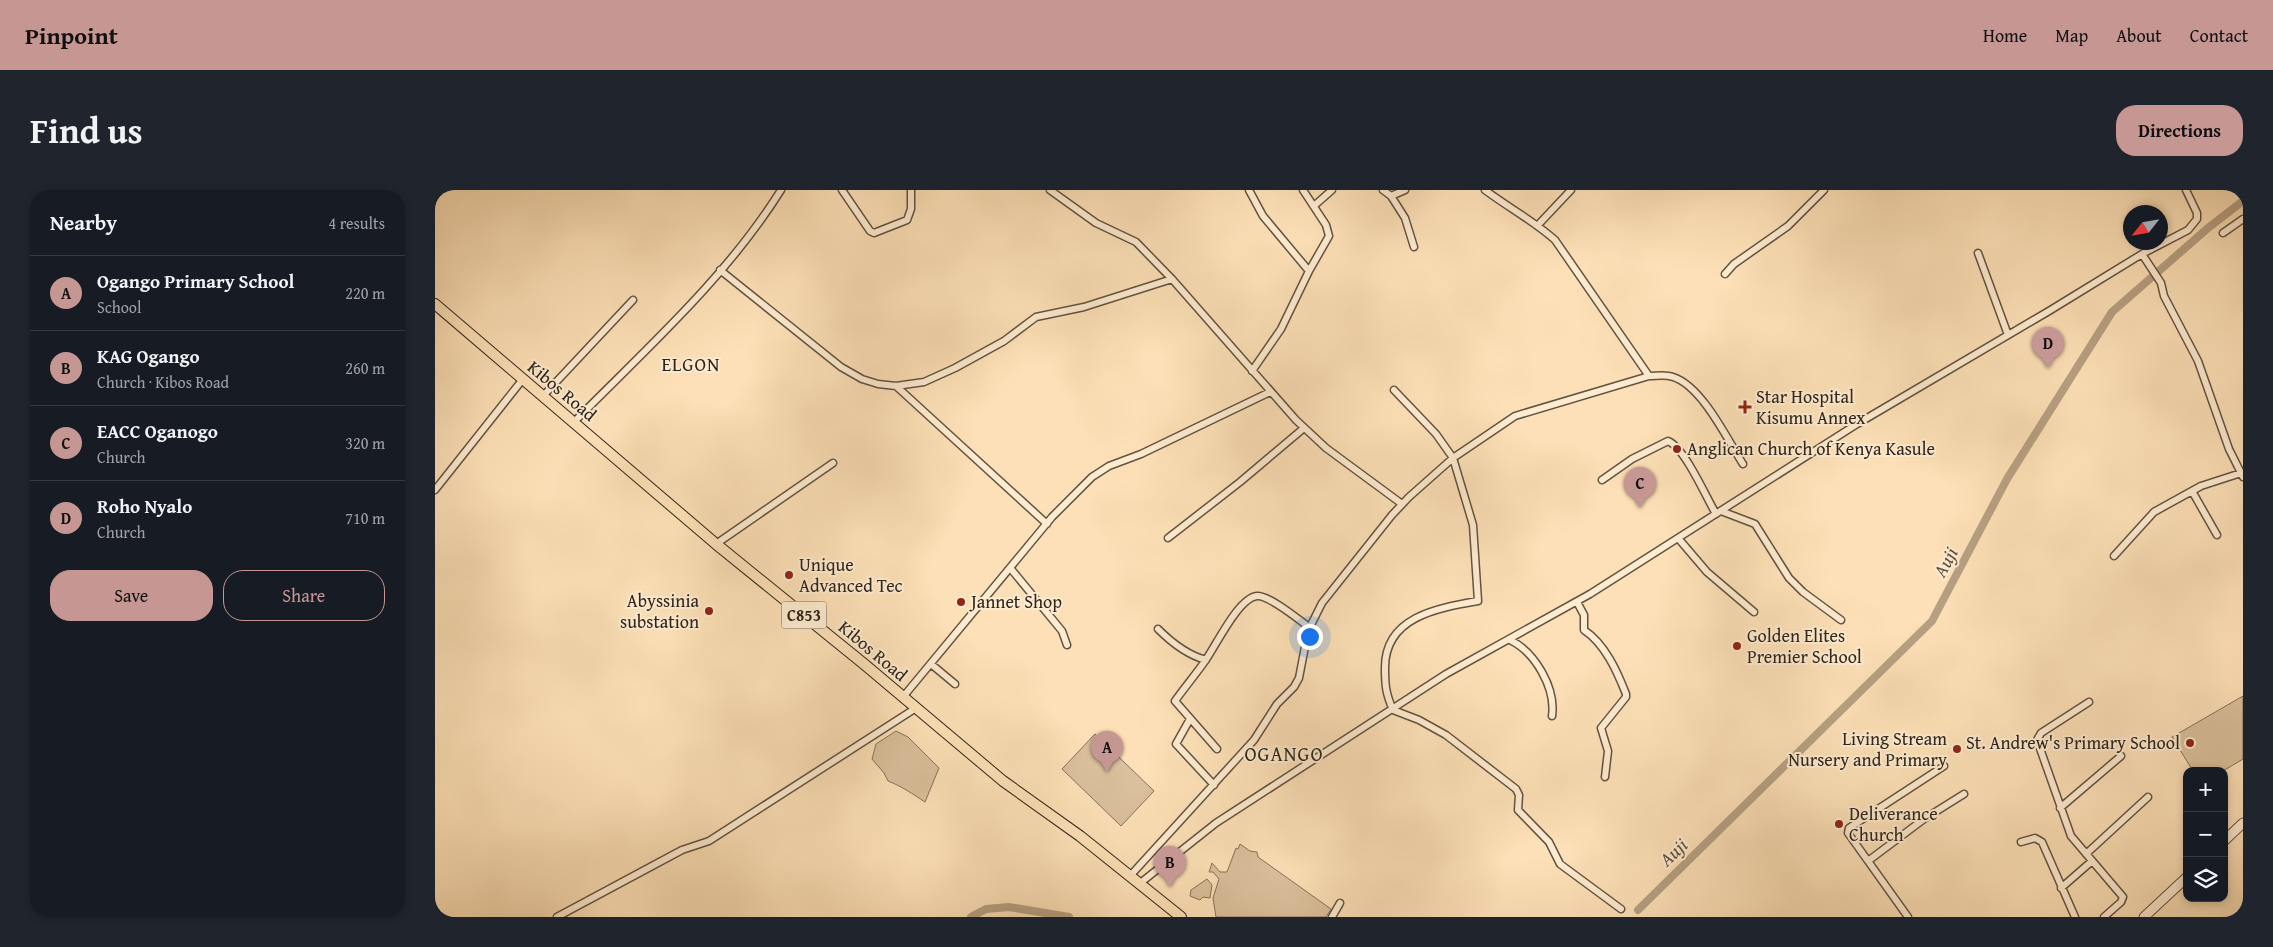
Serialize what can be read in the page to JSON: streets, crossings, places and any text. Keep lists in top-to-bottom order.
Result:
{
  "streets": {
    "main road": ["Kibos Road", "C853"]
  },
  "districts": ["ELGON", "OGANGO"],
  "water": ["Auji"],
  "places": {
    "health": ["Star Hospital Kisumu Annex"],
    "other": [
      "Anglican Church of Kenya Kasule",
      "Unique Advanced Tec",
      "Jannet Shop",
      "Abyssinia substation",
      "Golden Elites Premier School",
      "St. Andrew's Primary School",
      "Living Stream Nursery and Primary",
      "Deliverance Church"
    ]
  },
  "north": "bottom left",
  "page": {
    "header": "Pinpoint",
    "nav": [
      "Home",
      "Map",
      "About",
      "Contact"
    ],
    "title": "Find us",
    "buttons": [
      "Directions",
      ["Save", "Share"]
    ],
    "heading": ["Nearby", "4 results"],
    "list": [
      {
        "mark": "A",
        "name": "Ogango Primary School",
        "note": "School",
        "value": "220 m"
      },
      {
        "mark": "B",
        "name": "KAG Ogango",
        "note": "Church · Kibos Road",
        "value": "260 m"
      },
      {
        "mark": "C",
        "name": "EACC Oganogo",
        "note": "Church",
        "value": "320 m"
      },
      {
        "mark": "D",
        "name": "Roho Nyalo",
        "note": "Church",
        "value": "710 m"
      }
    ],
    "pins": [
      "D",
      "C",
      "A",
      "B"
    ],
    "map_buttons": ["+", "−"]
  }
}
